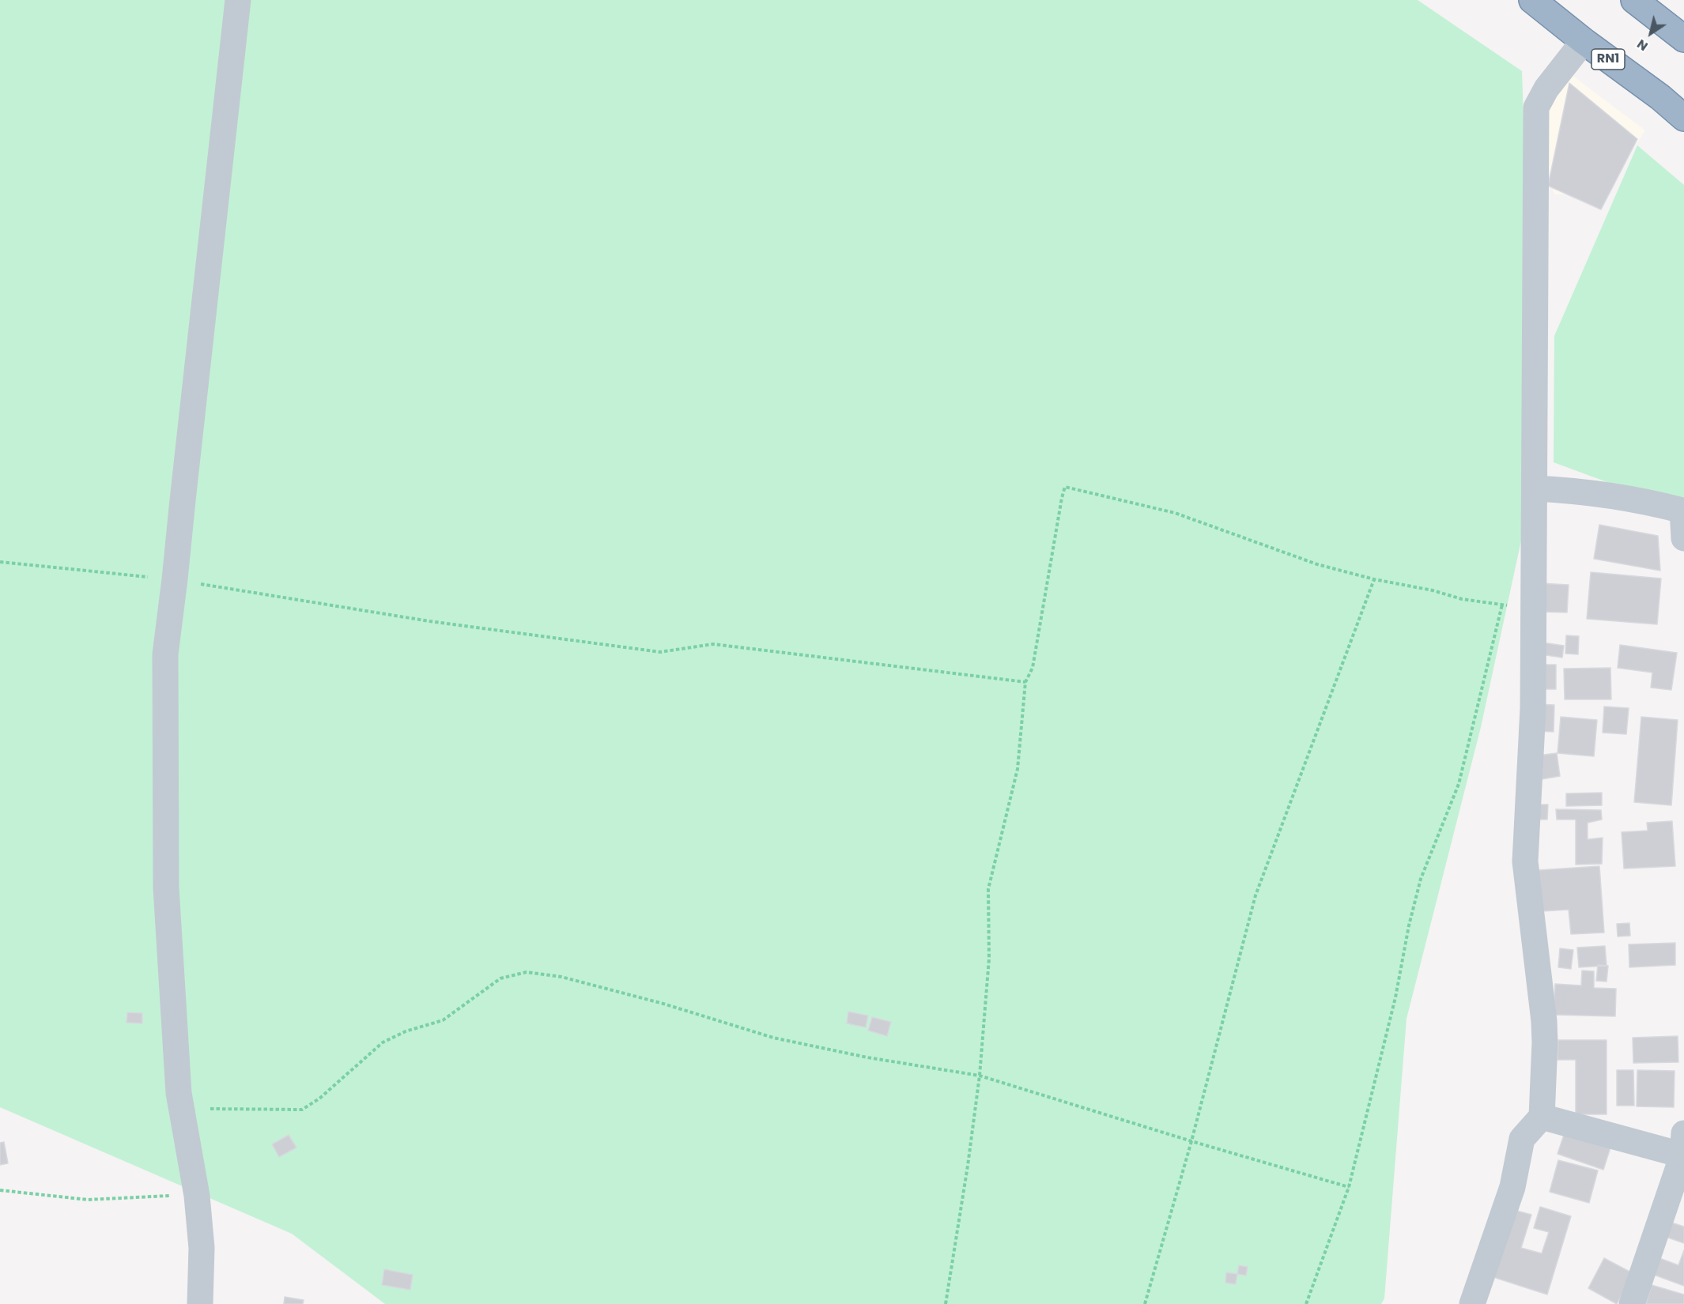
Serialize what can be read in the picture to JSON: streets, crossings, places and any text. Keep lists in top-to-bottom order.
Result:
{
  "streets": {
    "highway": ["RN1"]
  },
  "north": "bottom left"
}
